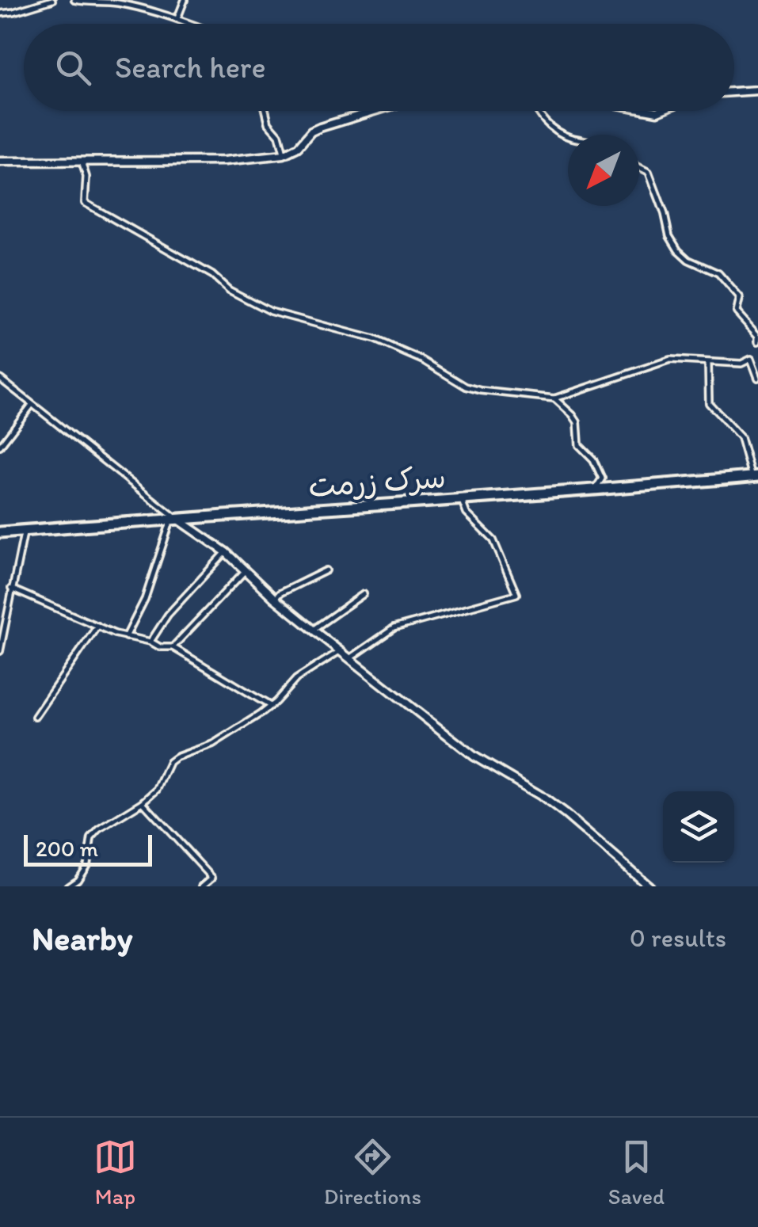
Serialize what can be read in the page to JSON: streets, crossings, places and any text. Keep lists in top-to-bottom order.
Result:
{
  "streets": {
    "highway": ["سرک زرمت"]
  },
  "scale_bar": "200 m",
  "north": "bottom left",
  "page": {
    "search": "Search here",
    "scale": "200 m",
    "heading": ["Nearby", "0 results"],
    "nav": ["Map", "Directions", "Saved"]
  }
}
